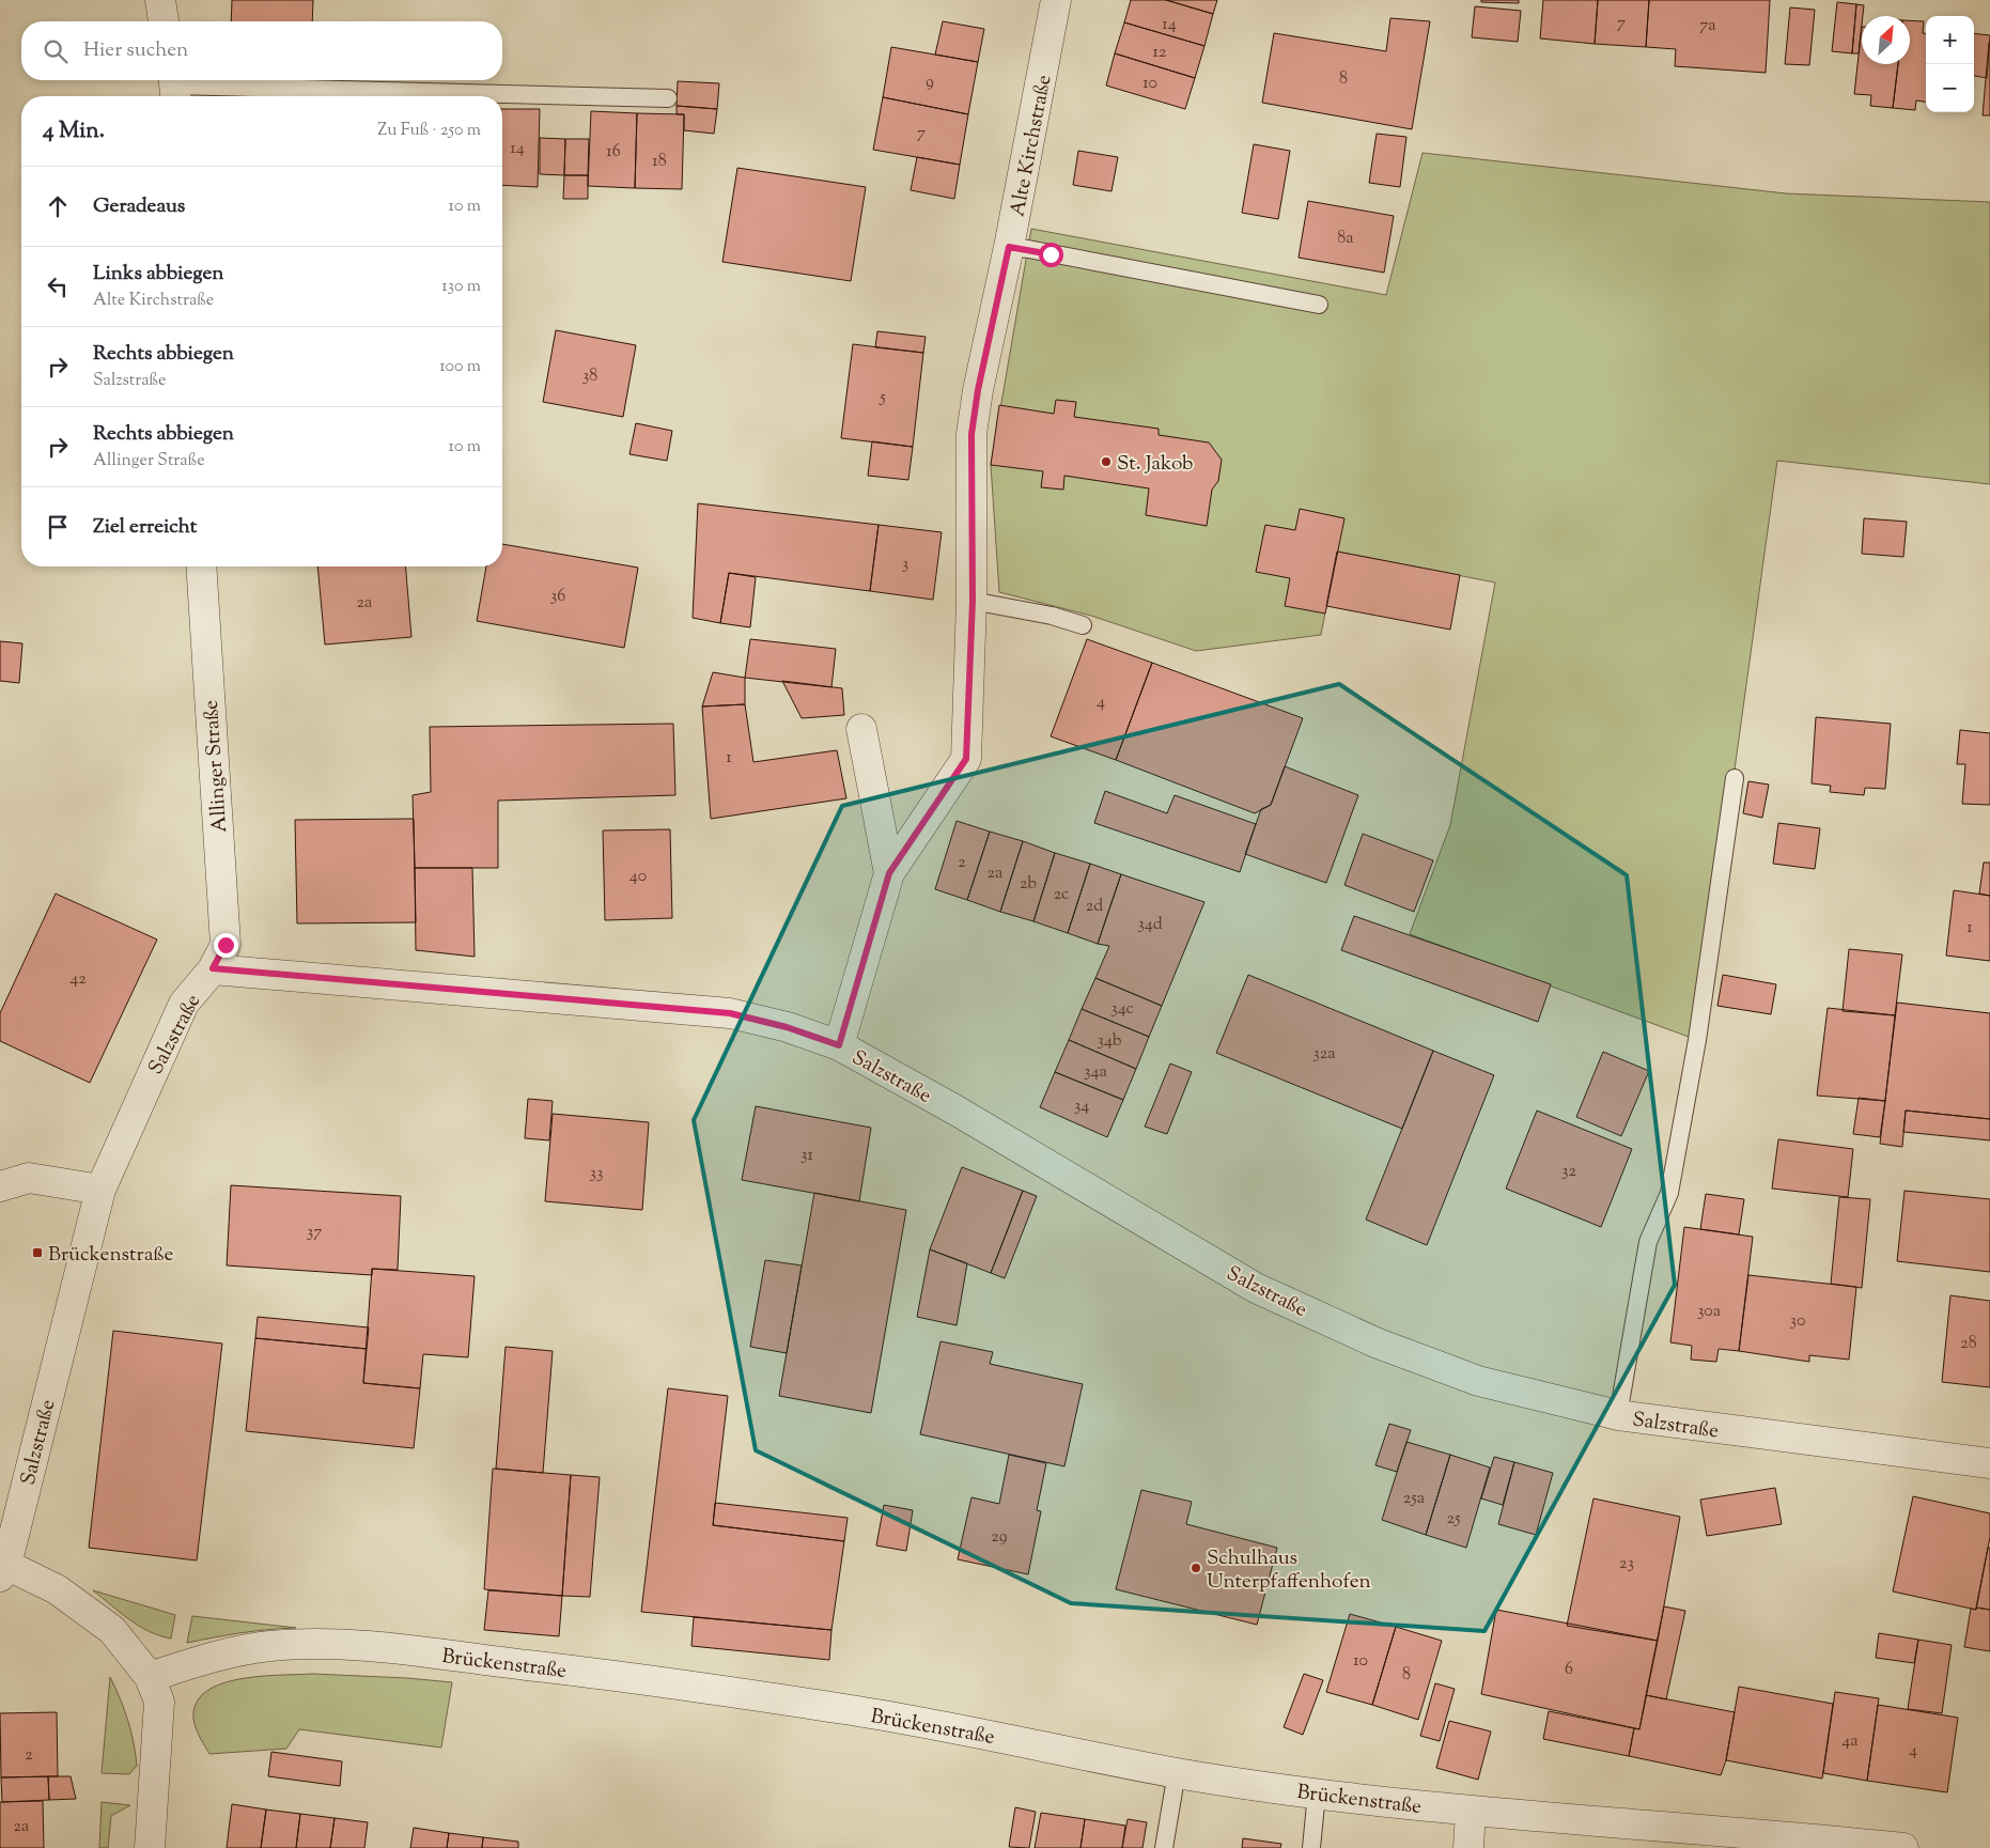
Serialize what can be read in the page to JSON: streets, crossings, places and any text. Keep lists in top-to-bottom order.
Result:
{
  "streets": {
    "street": [
      "Alte Kirchstraße",
      "Allinger Straße",
      "Salzstraße",
      "Brückenstraße"
    ]
  },
  "crossings": [
    ["Alte Kirchstraße", "Salzstraße"],
    ["Allinger Straße", "Salzstraße"]
  ],
  "places": {
    "other": ["St. Jakob", "Schulhaus Unterpfaffenhofen"],
    "transit": ["Brückenstraße"]
  },
  "house_numbers": [
    "7",
    "14",
    "7a",
    "12",
    "8",
    "9",
    "10",
    "7",
    "14",
    "16",
    "18",
    "8a",
    "38",
    "5",
    "3",
    "36",
    "2a",
    "4",
    "1",
    "2",
    "2a",
    "40",
    "2b",
    "2c",
    "2d",
    "34d",
    "1",
    "42",
    "34c",
    "34b",
    "32a",
    "34a",
    "34",
    "31",
    "32",
    "33",
    "37",
    "30a",
    "30",
    "28",
    "25a",
    "25",
    "29",
    "23",
    "10",
    "6",
    "8",
    "4a",
    "4",
    "2",
    "2a"
  ],
  "north": "top right",
  "page": {
    "map_buttons": ["+", "−"],
    "search": "Hier suchen",
    "heading": ["4 Min.", "Zu Fuß · 250 m"],
    "list": [
      ["Geradeaus", "10 m"],
      ["Links abbiegen", "Alte Kirchstraße", "130 m"],
      ["Rechts abbiegen", "Salzstraße", "100 m"],
      ["Rechts abbiegen", "Allinger Straße", "10 m"],
      "Ziel erreicht"
    ]
  }
}
